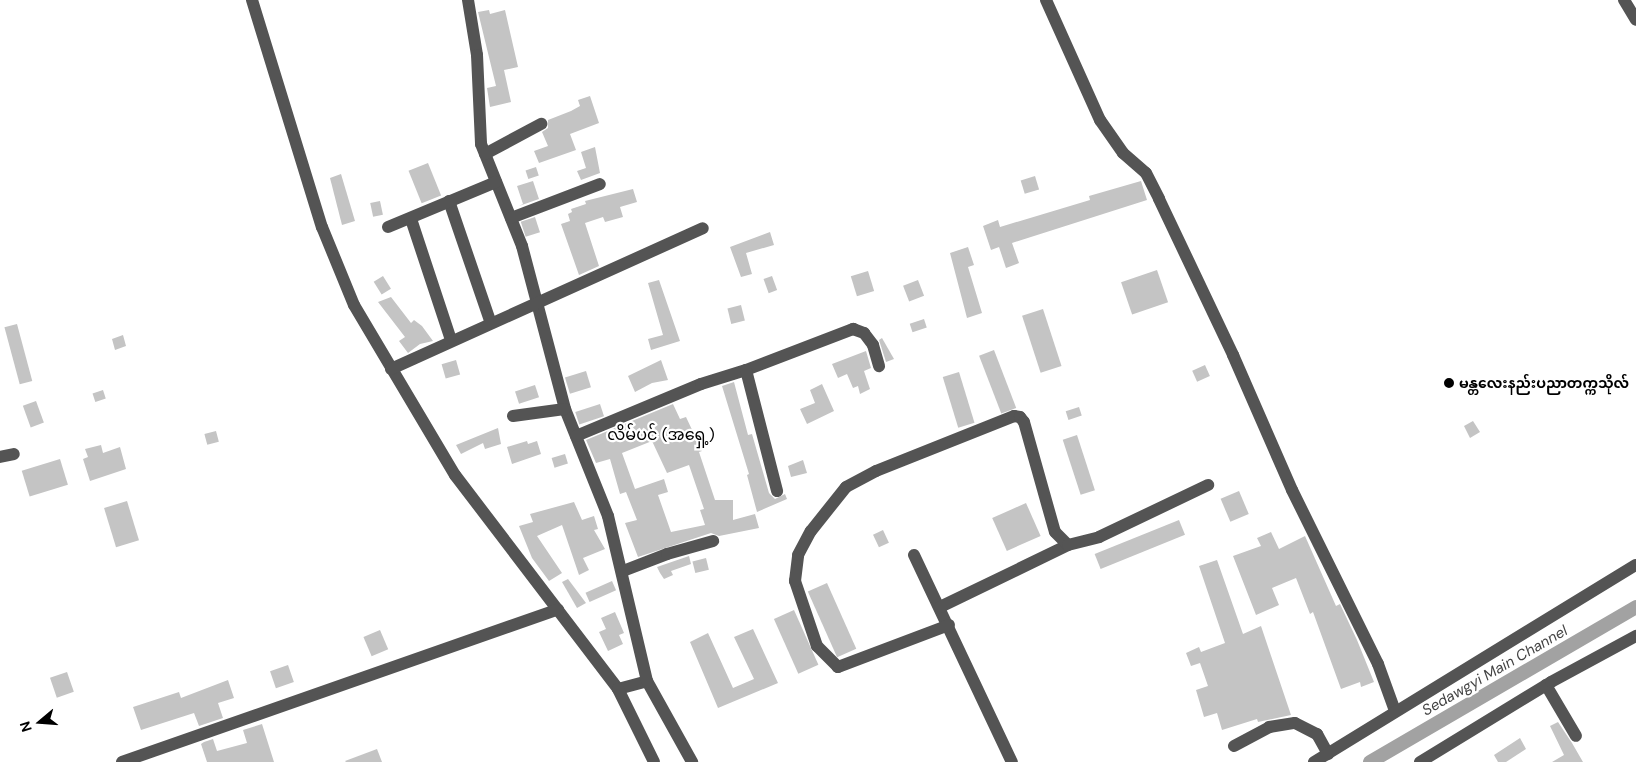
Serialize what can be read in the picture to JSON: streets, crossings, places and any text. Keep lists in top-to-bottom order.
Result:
{
  "districts": ["လိမ်ပင် (အရှေ့)"],
  "water": ["Sedawgyi Main Channel"],
  "places": ["မန္တလေးနည်းပညာတက္ကသိုလ်"],
  "north": "left"
}
